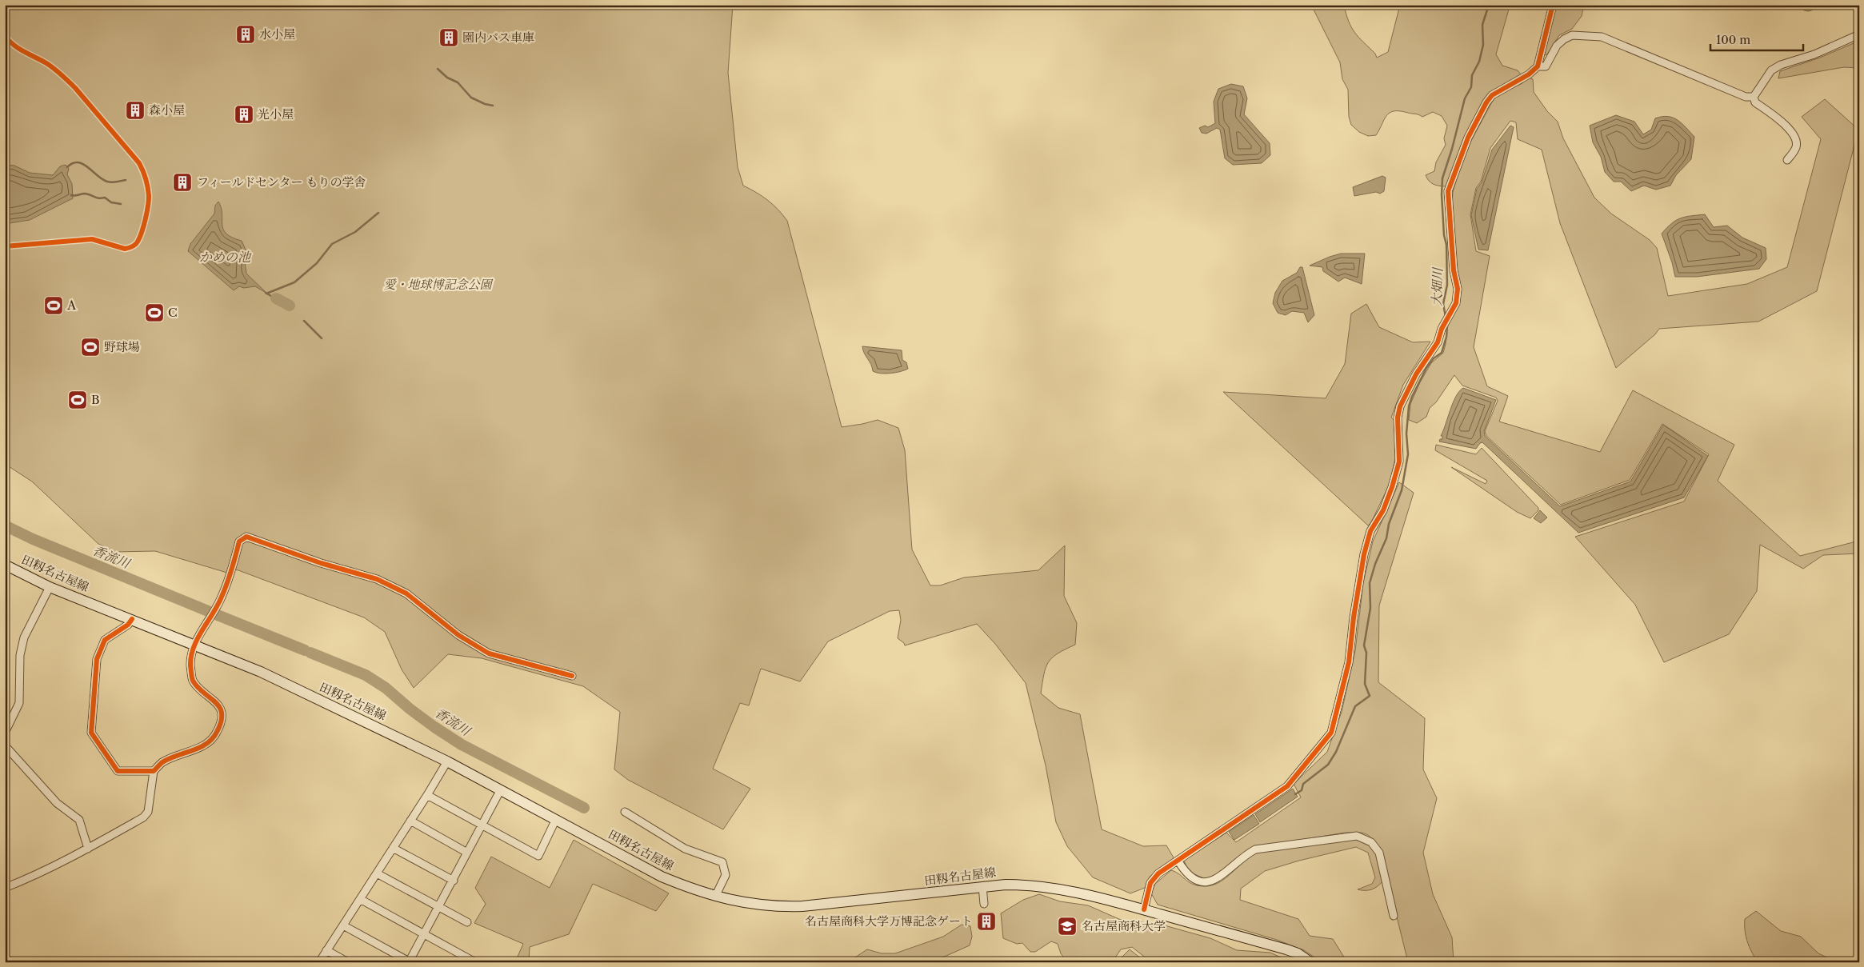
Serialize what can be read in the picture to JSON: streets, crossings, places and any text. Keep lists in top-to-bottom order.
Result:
{
  "streets": {
    "main road": ["田籾名古屋線"]
  },
  "water": ["かめの池", "大畑川", "香流川"],
  "parks": ["愛・地球博記念公園"],
  "places": {
    "building": [
      "水小屋",
      "園内バス車庫",
      "森小屋",
      "光小屋",
      "フィールドセンター もりの学舎",
      "名古屋商科大学万博記念ゲート"
    ],
    "sports": [
      "A",
      "C",
      "野球場",
      "B"
    ],
    "school or university": ["名古屋商科大学"]
  },
  "scale_bar": "100 m"
}
